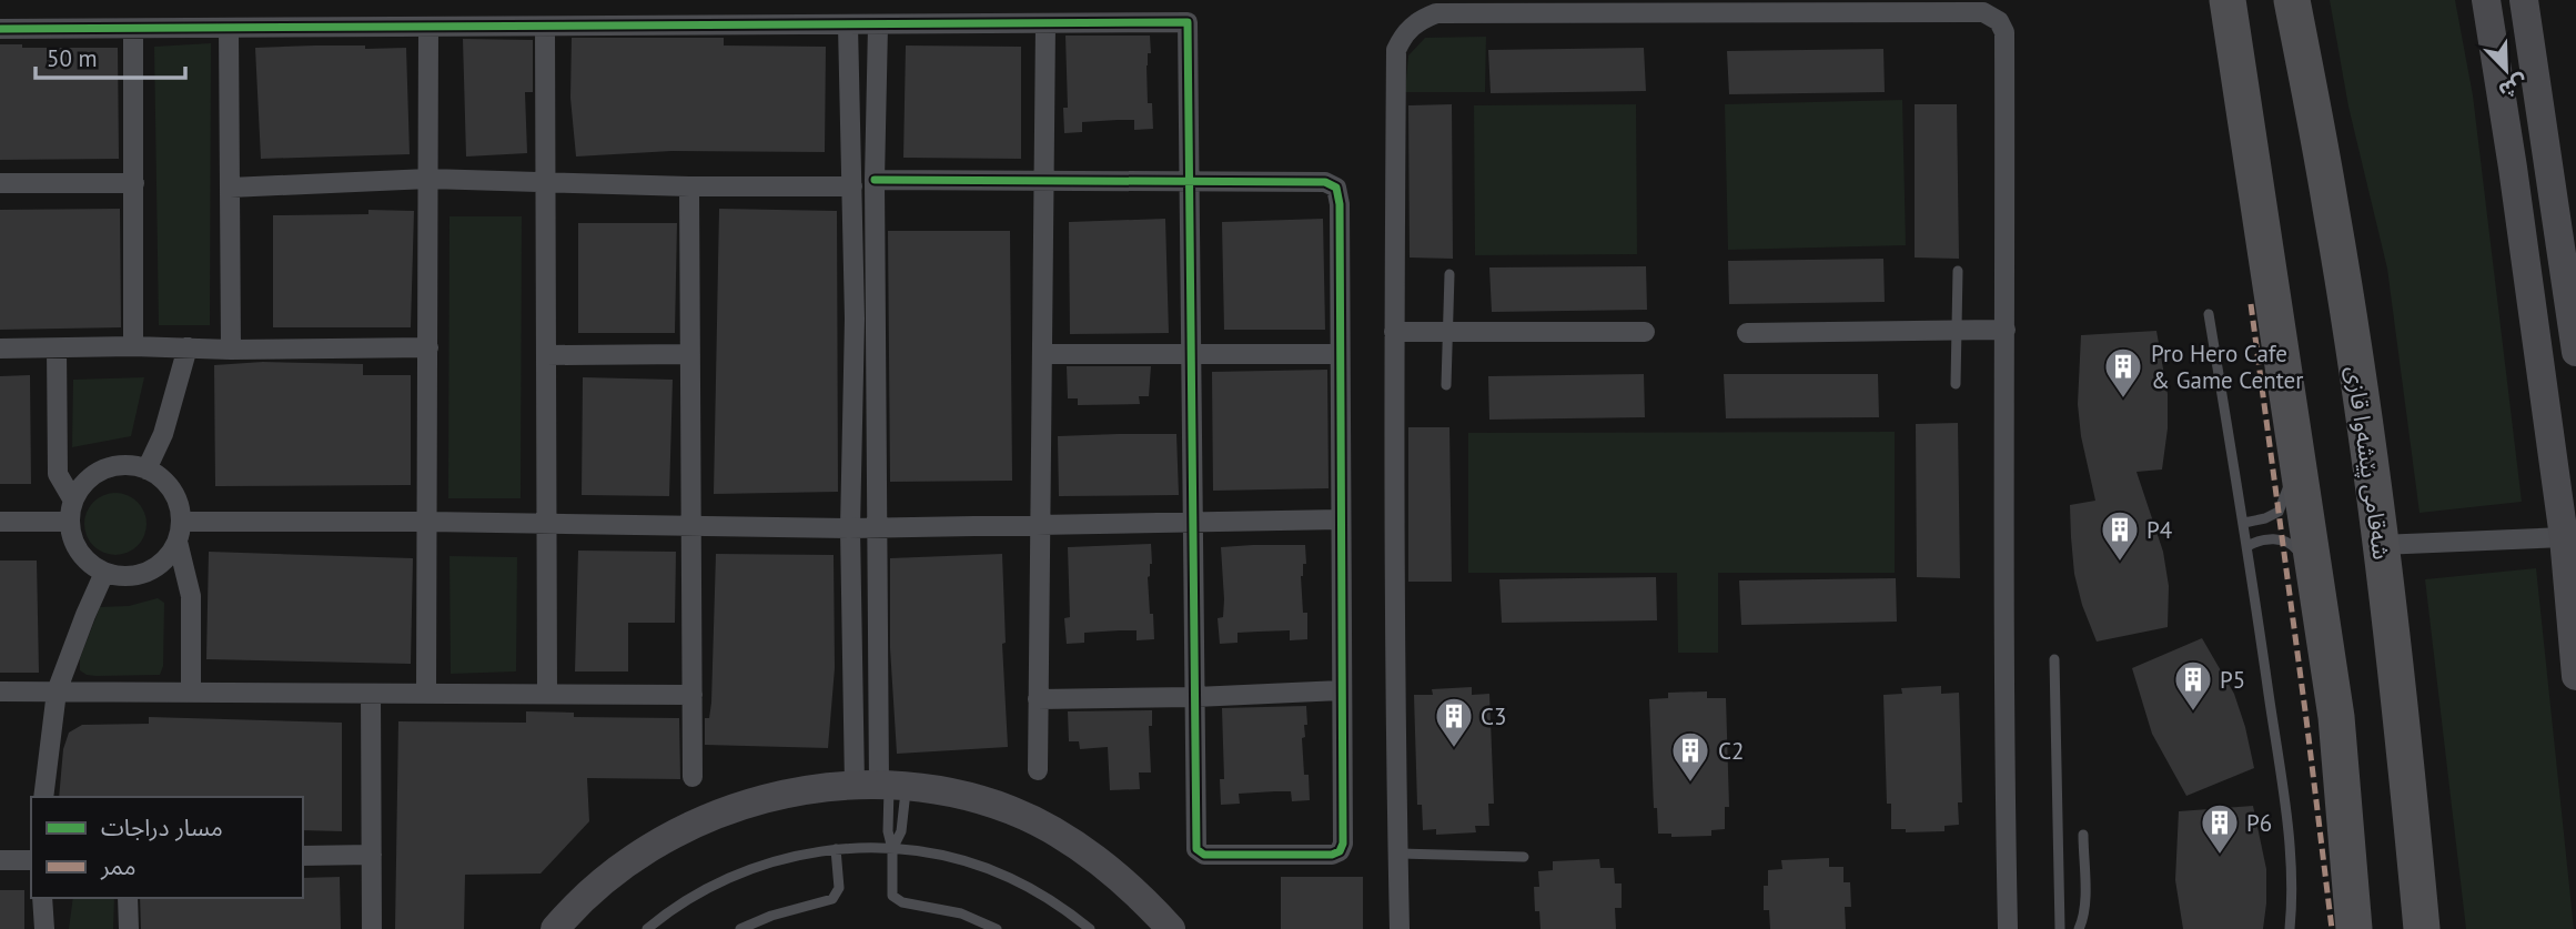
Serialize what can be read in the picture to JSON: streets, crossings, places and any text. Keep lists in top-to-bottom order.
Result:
{
  "streets": {
    "highway": ["شەقامی پێشەوا قازی"]
  },
  "places": {
    "building": [
      "Pro Hero Cafe & Game Center",
      "P4",
      "P5",
      "C3",
      "C2",
      "P6"
    ]
  },
  "legend": ["مسار دراجات", "ممر"],
  "scale_bar": "50 m",
  "north": "bottom right"
}
